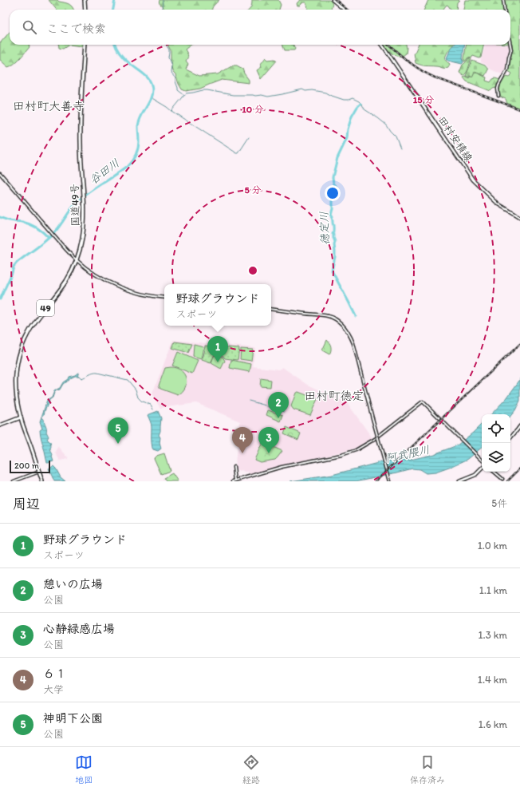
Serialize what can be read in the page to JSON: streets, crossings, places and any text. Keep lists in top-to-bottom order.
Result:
{
  "streets": {
    "main road": ["田村安積線", "国道49号", "49"]
  },
  "districts": ["田村町大善寺", "田村町徳定"],
  "water": ["谷田川", "徳定川", "阿武隈川"],
  "scale_bar": "200 m",
  "page": {
    "search": "ここで検索",
    "popup": ["野球グラウンド", "スポーツ"],
    "pins": [
      "1",
      "2",
      "5",
      "3",
      "4"
    ],
    "scale": "200 m",
    "heading": ["周辺", "5件"],
    "list": [
      {
        "mark": "1",
        "name": "野球グラウンド",
        "note": "スポーツ",
        "value": "1.0 km"
      },
      {
        "mark": "2",
        "name": "憩いの広場",
        "note": "公園",
        "value": "1.1 km"
      },
      {
        "mark": "3",
        "name": "心静緑感広場",
        "note": "公園",
        "value": "1.3 km"
      },
      {
        "mark": "4",
        "name": "６１",
        "note": "大学",
        "value": "1.4 km"
      },
      {
        "mark": "5",
        "name": "神明下公園",
        "note": "公園",
        "value": "1.6 km"
      }
    ],
    "nav": ["地図", "経路", "保存済み"]
  },
  "rings": ["15 分", "10 分", "5 分"]
}
